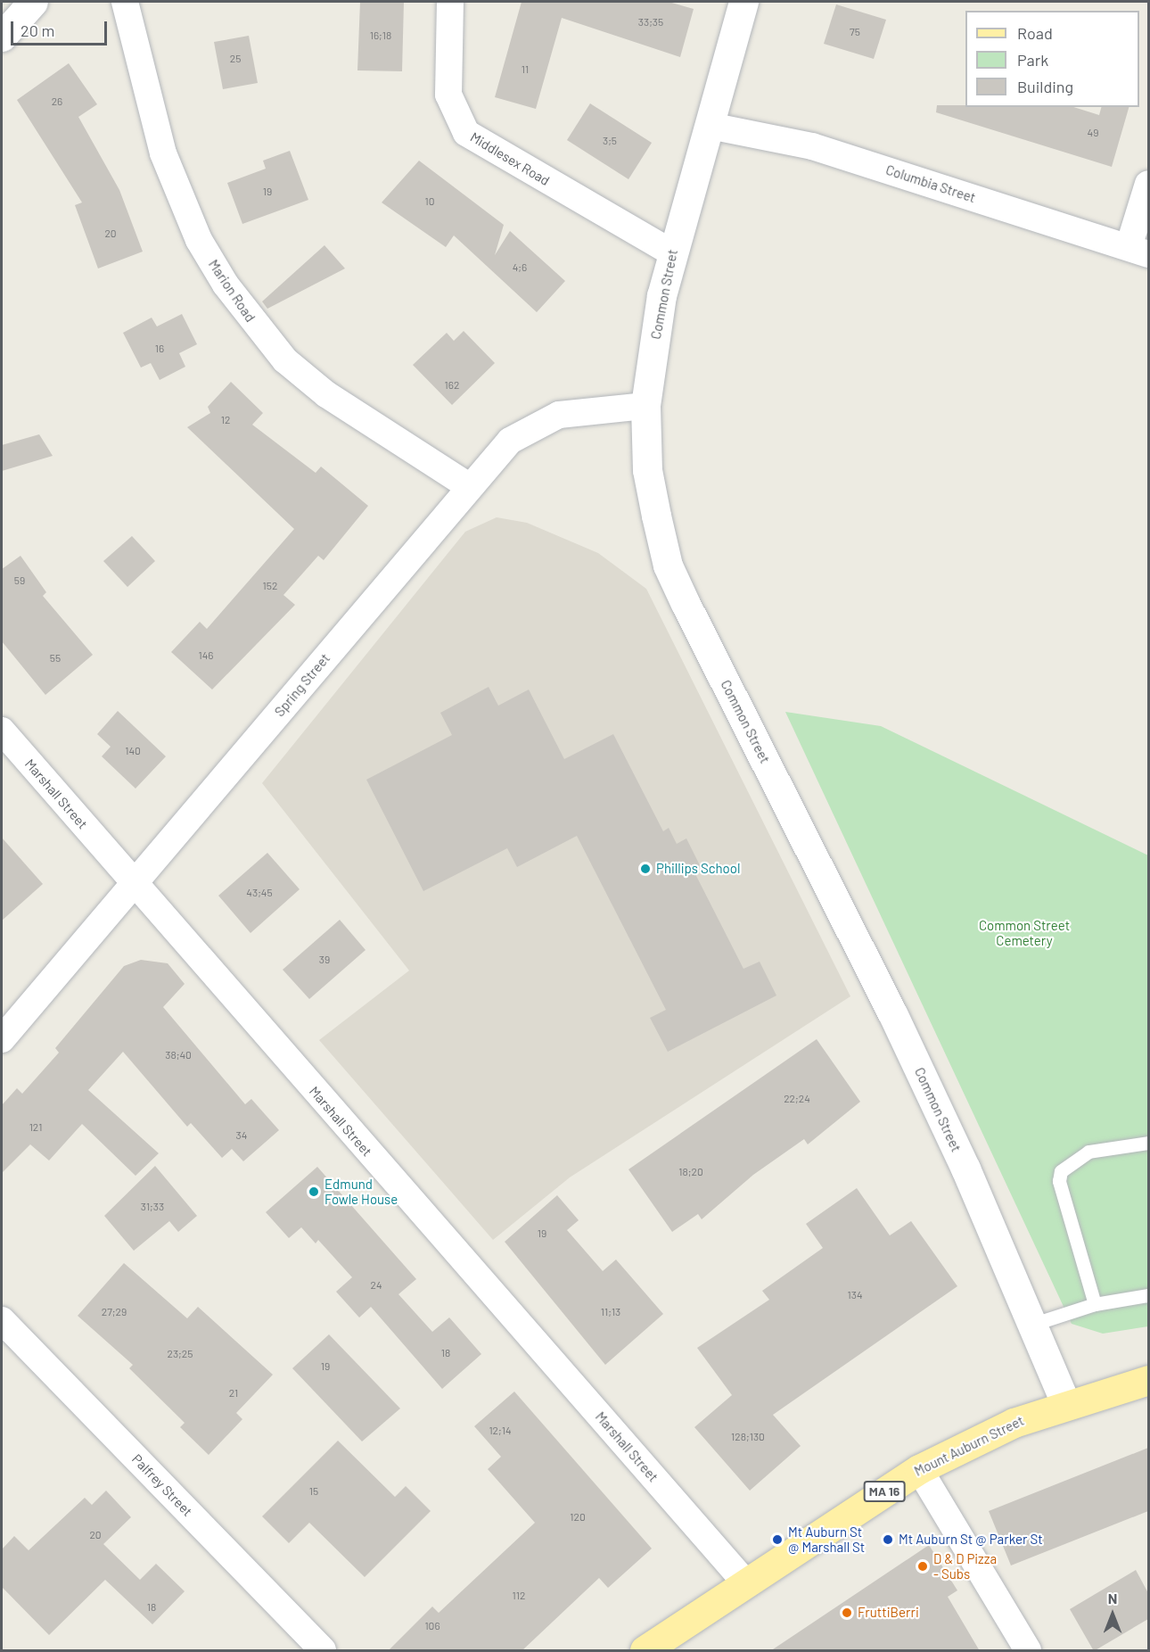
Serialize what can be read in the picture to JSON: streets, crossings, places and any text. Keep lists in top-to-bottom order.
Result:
{
  "streets": {
    "main road": ["Common Street", "Mount Auburn Street", "MA 16"],
    "street": [
      "Middlesex Road",
      "Columbia Street",
      "Marion Road",
      "Spring Street",
      "Marshall Street",
      "Palfrey Street"
    ]
  },
  "crossings": [
    ["Middlesex Road", "Common Street"],
    ["Columbia Street", "Common Street"],
    ["Marion Road", "Spring Street"],
    ["Common Street", "Spring Street"],
    ["Common Street", "Mount Auburn Street"],
    ["Spring Street", "Marshall Street"],
    ["Marshall Street", "Mount Auburn Street"]
  ],
  "parks": ["Common Street Cemetery"],
  "places": [
    "Phillips School",
    "Edmund Fowle House",
    "Mt Auburn St @ Marshall St",
    "Mt Auburn St @ Parker St",
    "D & D Pizza - Subs",
    "FruttiBerri"
  ],
  "house_numbers": [
    "33;35",
    "75",
    "16;18",
    "25",
    "11",
    "26",
    "49",
    "3;5",
    "19",
    "10",
    "20",
    "4;6",
    "16",
    "162",
    "12",
    "59",
    "152",
    "146",
    "55",
    "140",
    "43;45",
    "39",
    "38;40",
    "22;24",
    "121",
    "34",
    "18;20",
    "31;33",
    "19",
    "24",
    "134",
    "27;29",
    "11;13",
    "18",
    "23;25",
    "19",
    "21",
    "12;14",
    "128;130",
    "15",
    "120",
    "20",
    "112",
    "18",
    "106"
  ],
  "legend": ["Road", "Park", "Building"],
  "scale_bar": "20 m",
  "north": "top"
}
